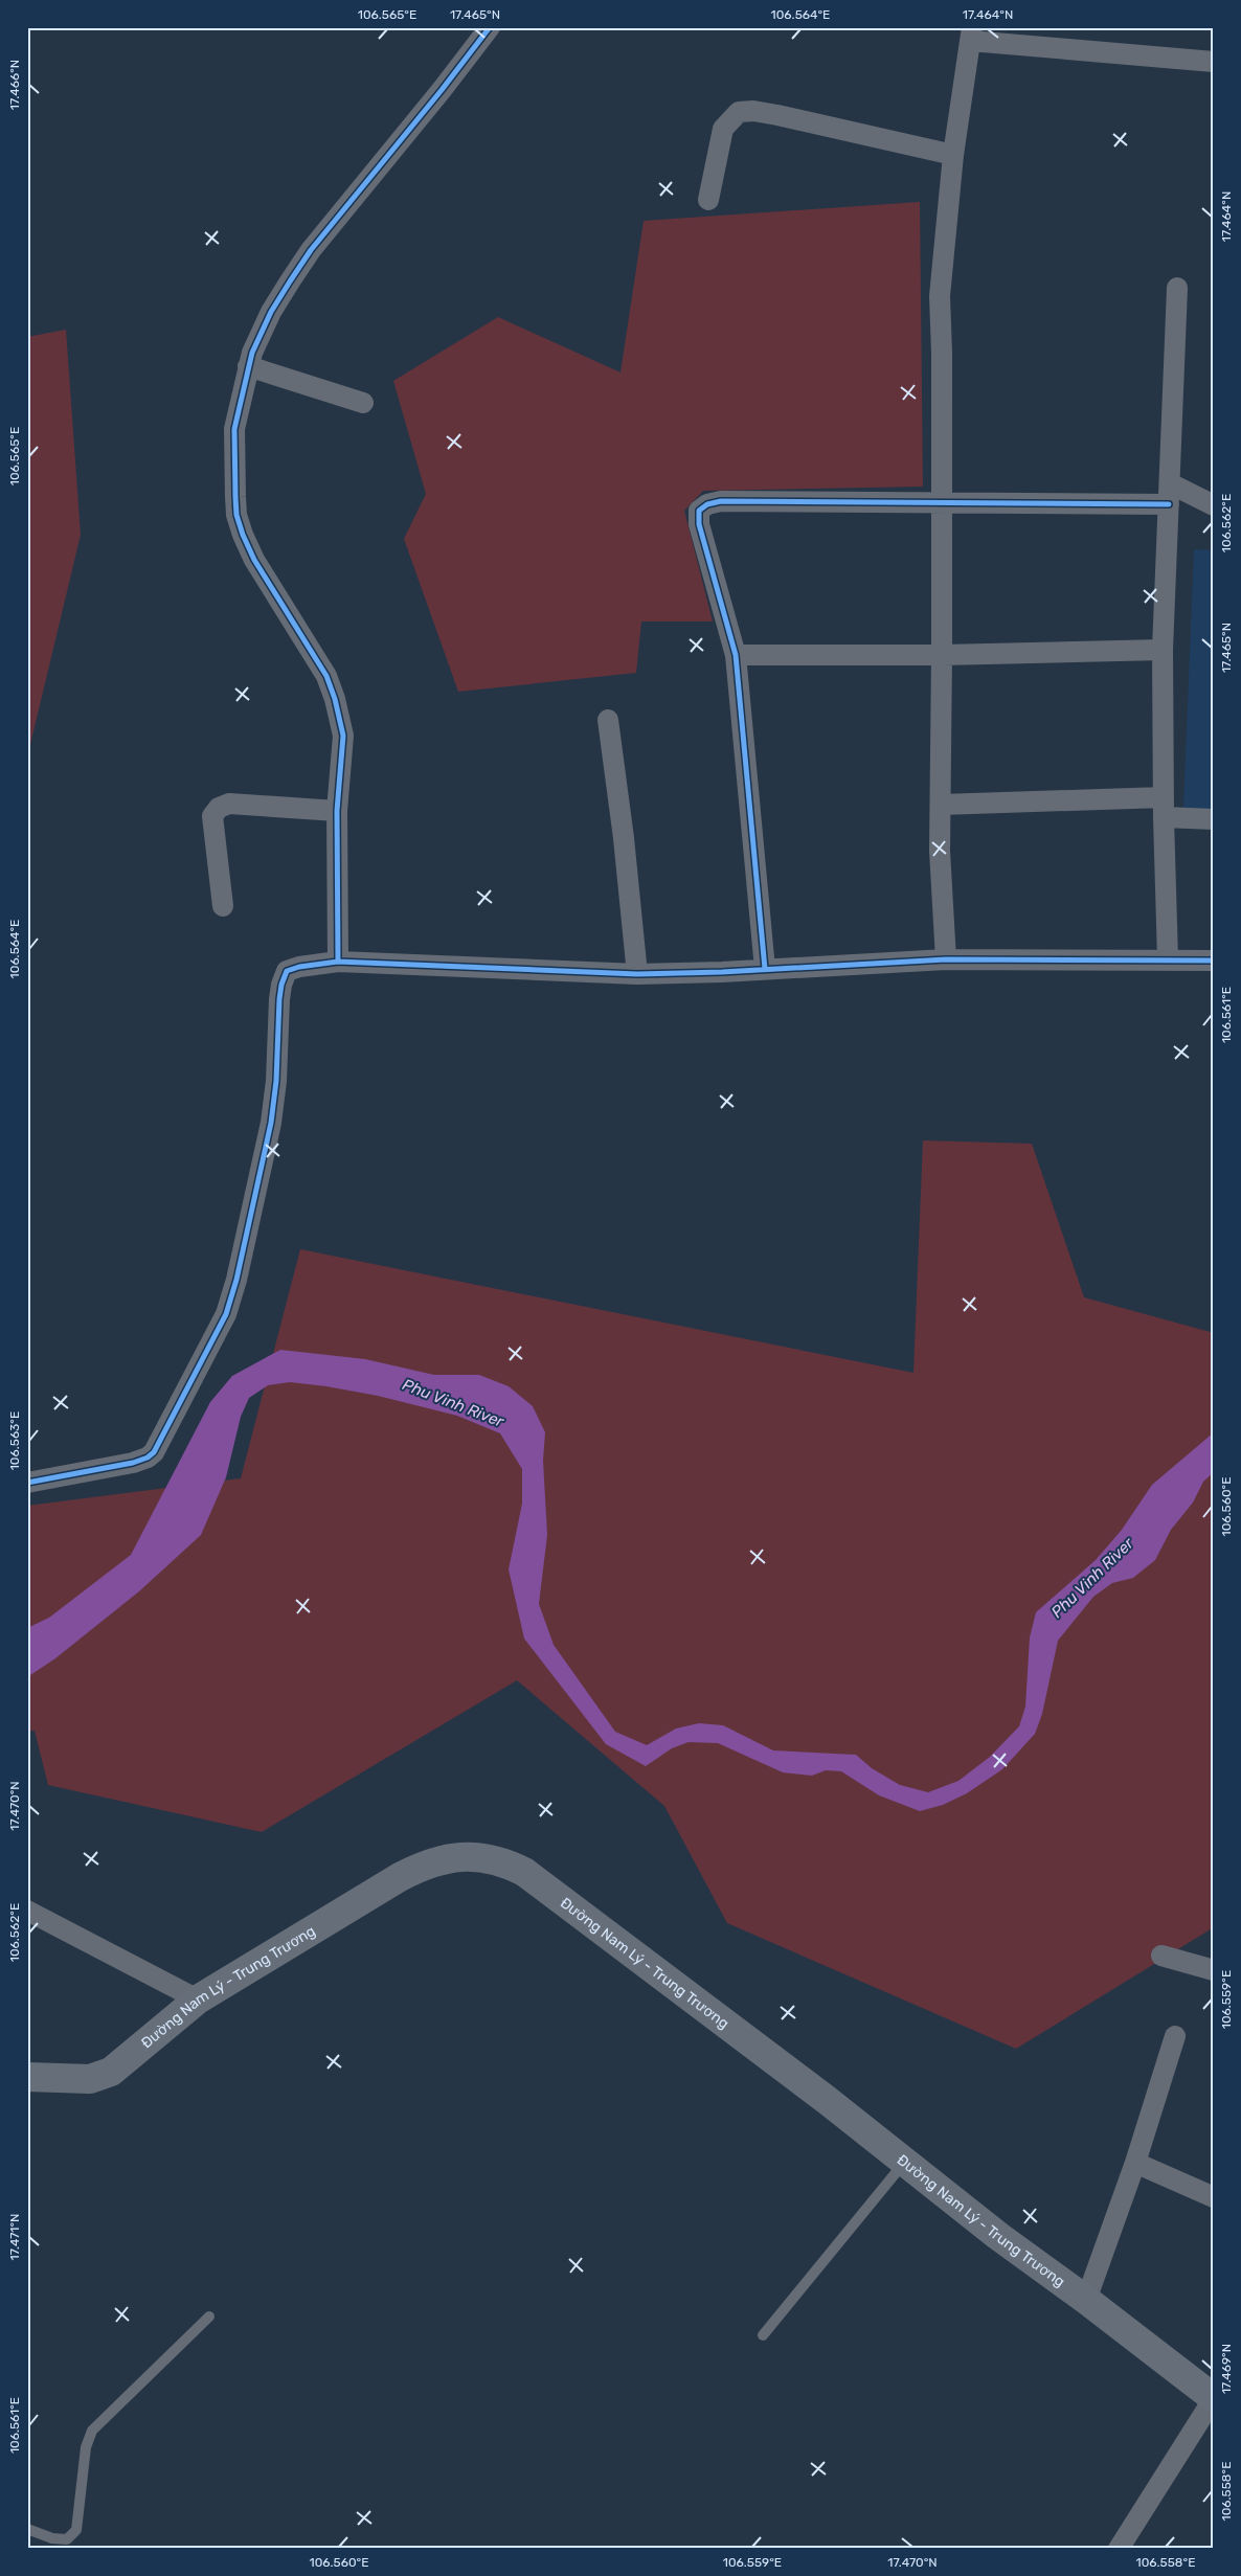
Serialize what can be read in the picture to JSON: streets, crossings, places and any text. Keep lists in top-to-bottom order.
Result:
{
  "streets": {
    "main road": ["Đường Nam Lý - Trung Trương"]
  },
  "water": ["Phu Vinh River"],
  "coordinates": [
    "106.565°E",
    "17.465°N",
    "106.564°E",
    "17.464°N",
    "17.466°N",
    "106.562°E",
    "106.561°E",
    "106.563°E",
    "106.560°E",
    "17.470°N",
    "106.559°E",
    "17.471°N",
    "17.469°N",
    "106.558°E"
  ]
}
